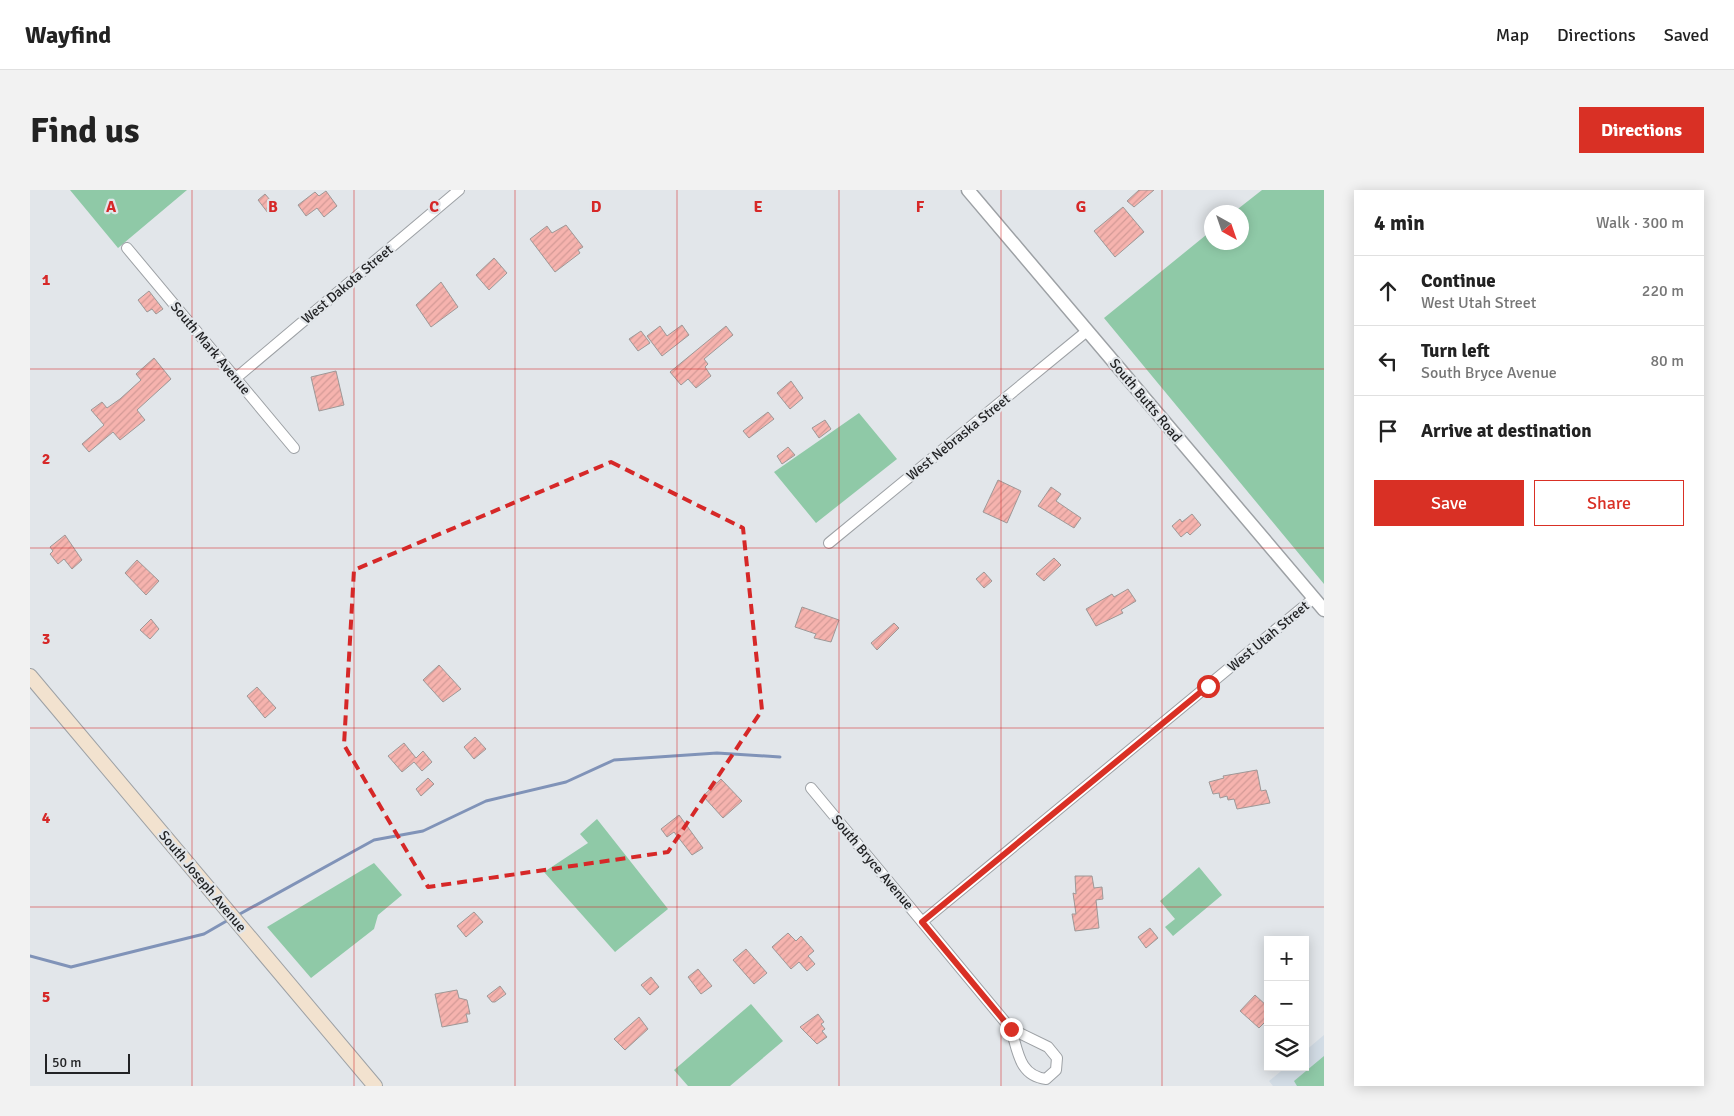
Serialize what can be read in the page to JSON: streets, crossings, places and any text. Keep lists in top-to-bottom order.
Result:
{
  "streets": {
    "main road": ["South Joseph Avenue"],
    "street": [
      "West Dakota Street",
      "South Mark Avenue",
      "South Butts Road",
      "West Nebraska Street",
      "West Utah Street",
      "South Bryce Avenue"
    ]
  },
  "crossings": [
    ["West Dakota Street", "South Mark Avenue"],
    ["South Butts Road", "West Nebraska Street"],
    ["South Butts Road", "West Utah Street"],
    ["West Utah Street", "South Bryce Avenue"]
  ],
  "scale_bar": "50 m",
  "north": "bottom right",
  "page": {
    "header": "Wayfind",
    "nav": ["Map", "Directions", "Saved"],
    "buttons": [
      "Directions",
      ["Save", "Share"]
    ],
    "title": "Find us",
    "heading": ["4 min", "Walk · 300 m"],
    "list": [
      ["Continue", "West Utah Street", "220 m"],
      ["Turn left", "South Bryce Avenue", "80 m"],
      "Arrive at destination"
    ],
    "map_buttons": ["+", "−"],
    "scale": "50 m"
  },
  "grid": {
    "columns": [
      "A",
      "B",
      "C",
      "D",
      "E",
      "F",
      "G"
    ],
    "rows": [
      "1",
      "2",
      "3",
      "4",
      "5"
    ]
  }
}
